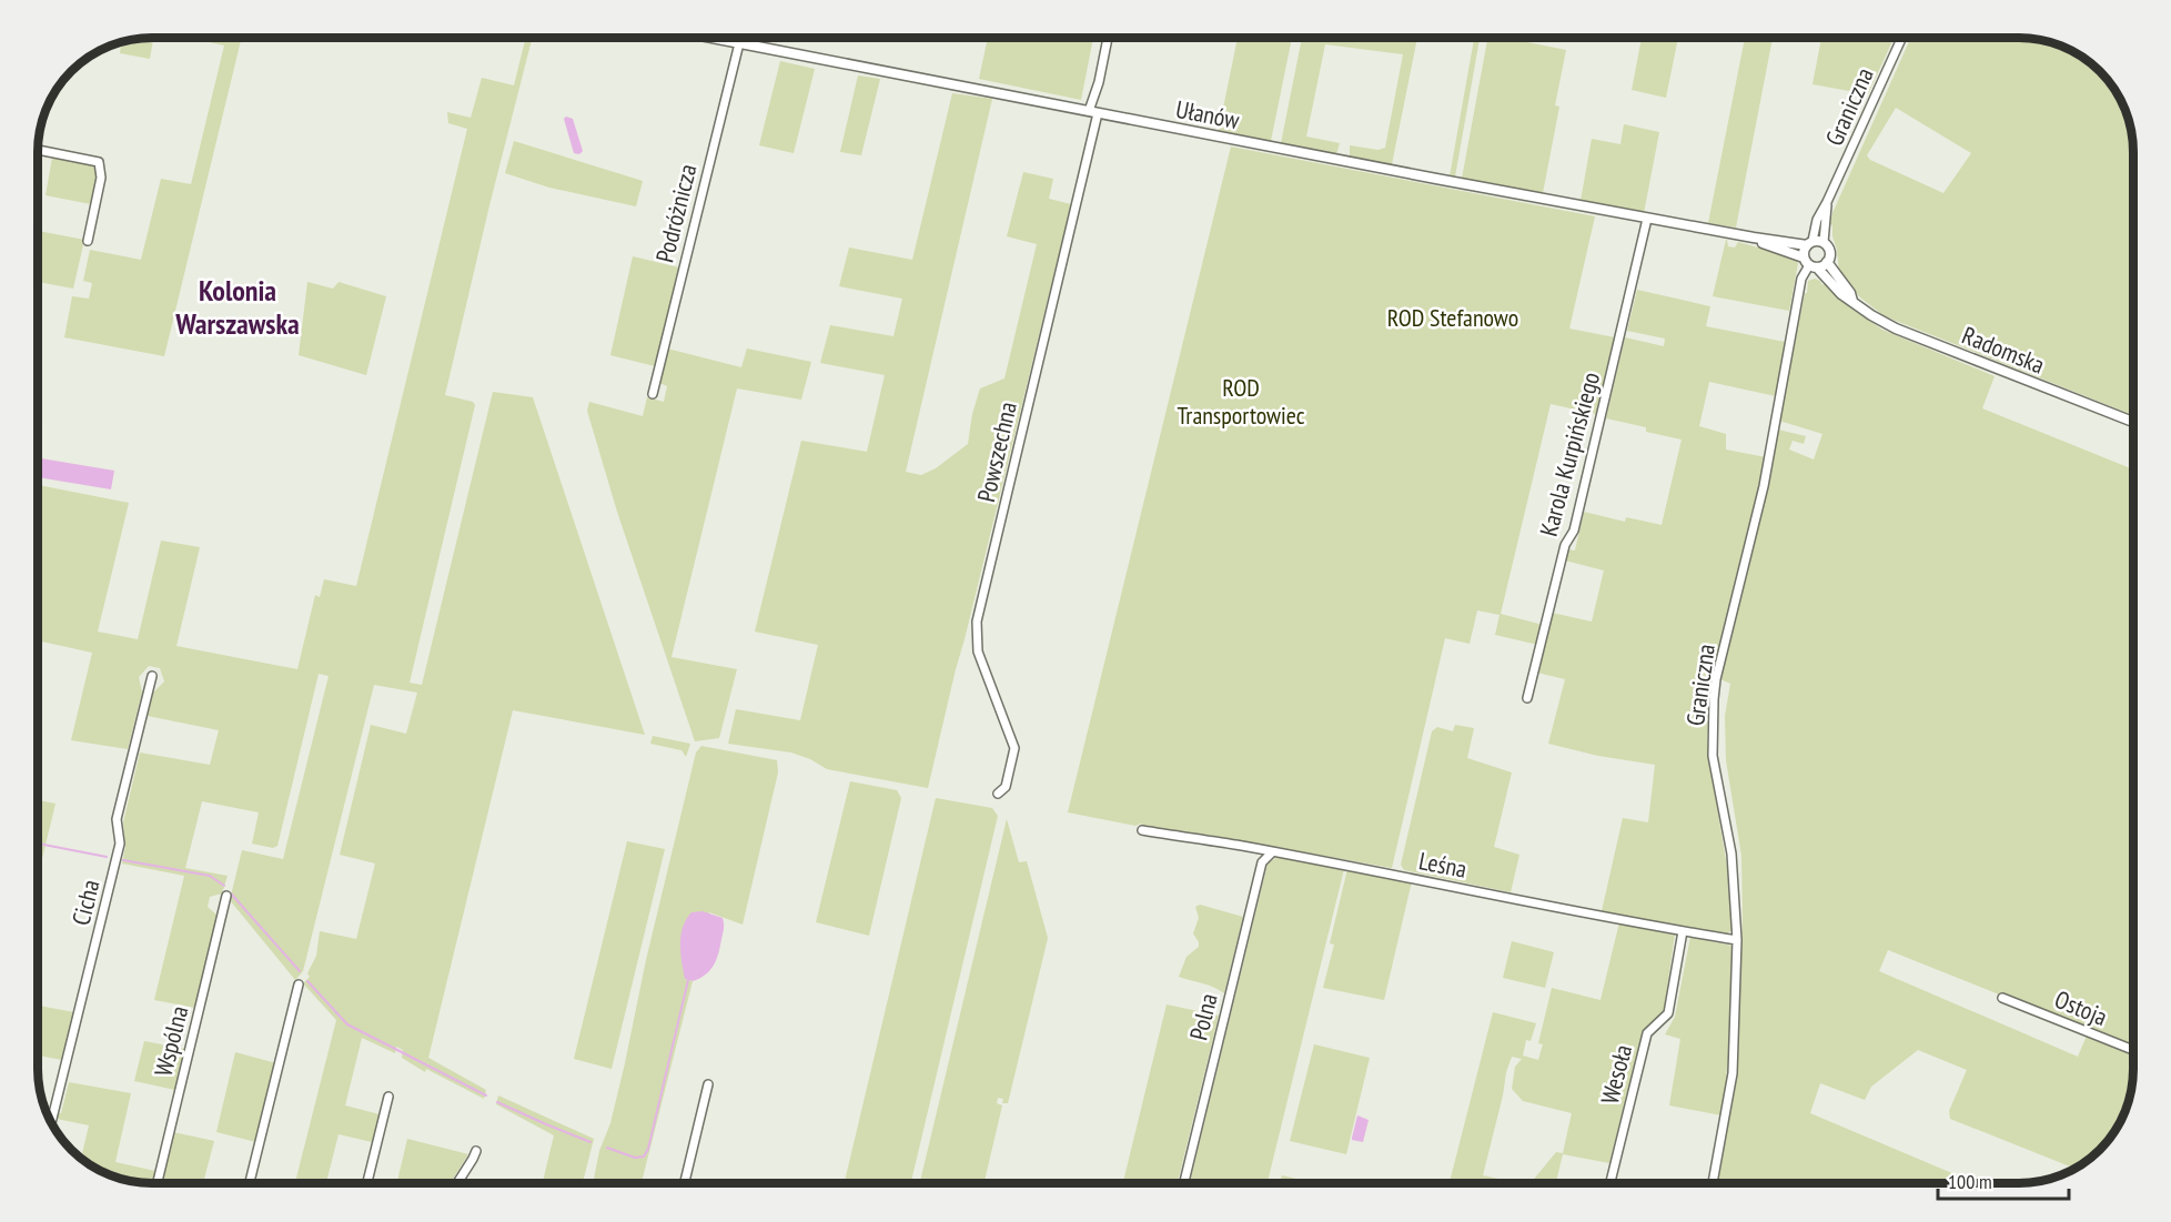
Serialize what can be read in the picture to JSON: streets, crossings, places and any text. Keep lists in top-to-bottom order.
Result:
{
  "streets": {
    "street": [
      "Graniczna",
      "Ułanów",
      "Podróżnicza",
      "Radomska",
      "Powszechna",
      "Karola Kurpińskiego",
      "Leśna",
      "Cicha",
      "Ostoja",
      "Polna",
      "Wspólna",
      "Wesoła"
    ]
  },
  "crossings": [
    ["Graniczna", "Ułanów"],
    ["Graniczna", "Radomska"],
    ["Graniczna", "Leśna"],
    ["Ułanów", "Podróżnicza"],
    ["Ułanów", "Radomska"],
    ["Ułanów", "Powszechna"],
    ["Ułanów", "Karola Kurpińskiego"],
    ["Leśna", "Polna"],
    ["Leśna", "Wesoła"]
  ],
  "districts": ["Kolonia Warszawska"],
  "parks": ["ROD Stefanowo", "ROD Transportowiec"],
  "scale_bar": "100 m"
}
